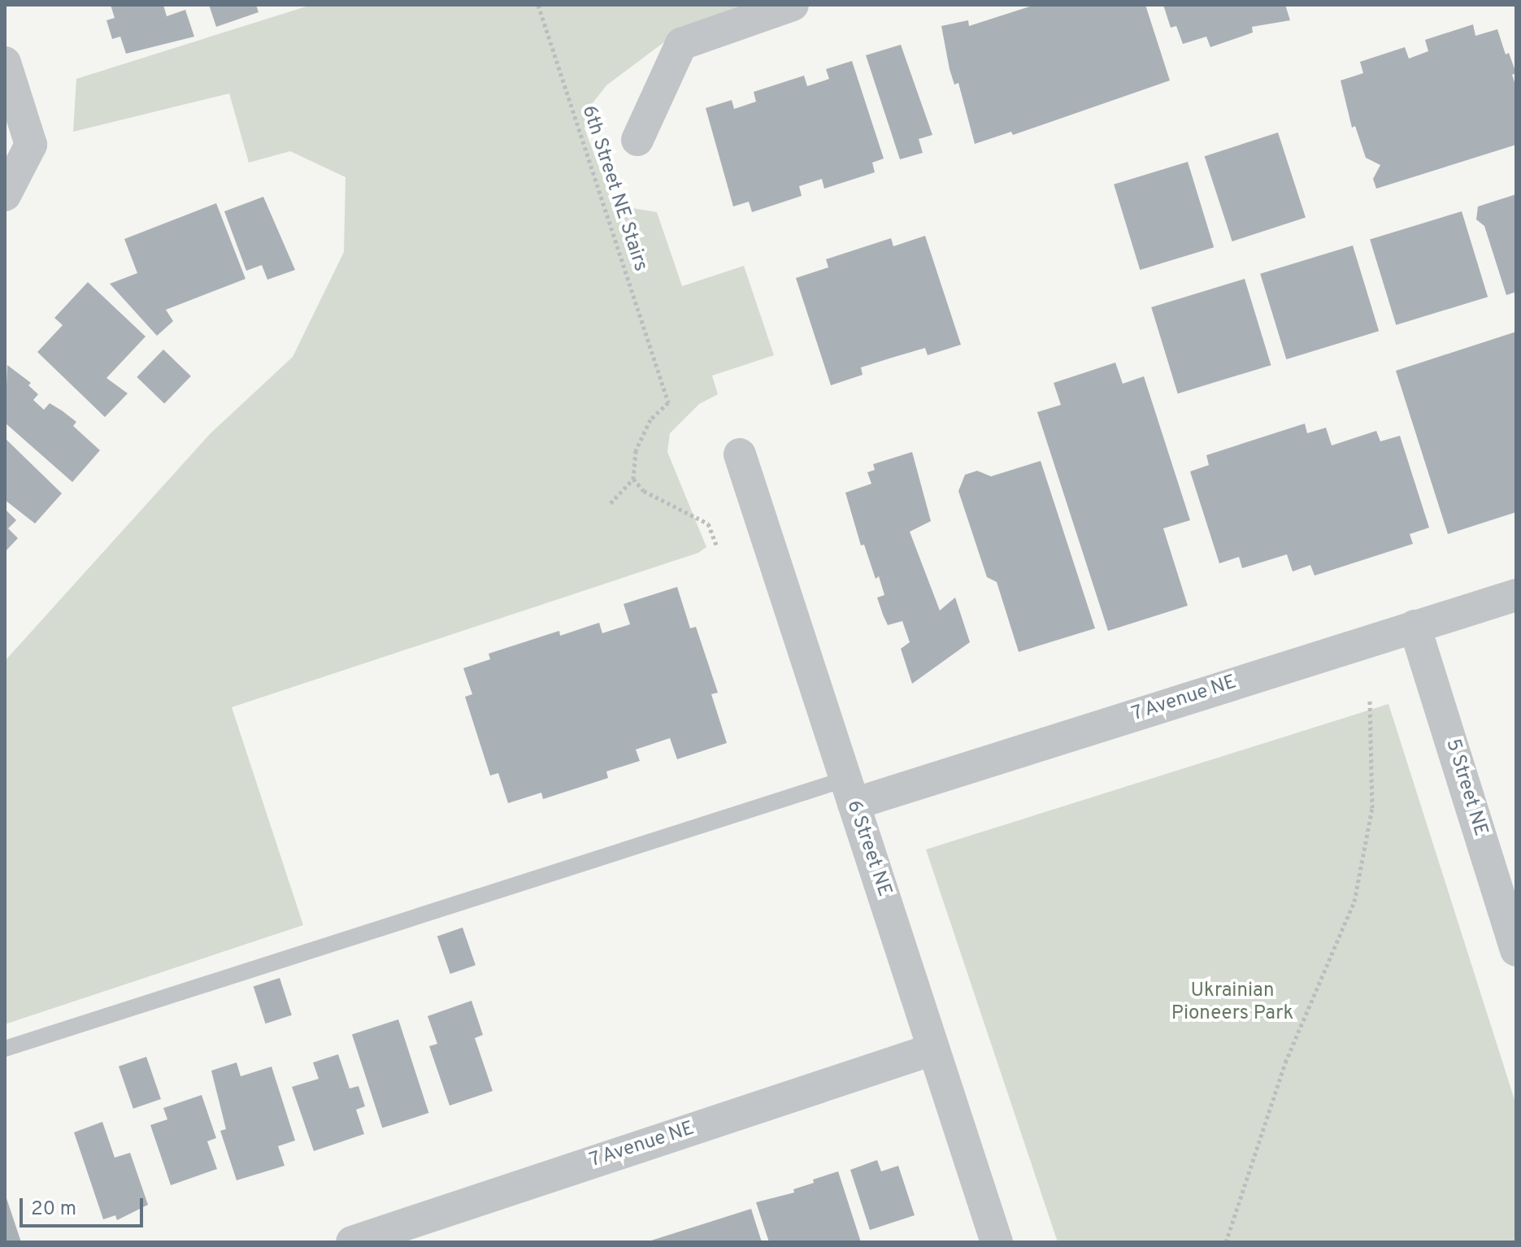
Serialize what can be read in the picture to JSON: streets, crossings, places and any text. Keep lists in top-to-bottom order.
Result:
{
  "streets": {
    "street": ["7 Avenue NE", "5 Street NE", "6 Street NE"],
    "path": ["6th Street NE Stairs"]
  },
  "crossings": [
    ["7 Avenue NE", "5 Street NE"],
    ["7 Avenue NE", "6 Street NE"]
  ],
  "parks": ["Ukrainian Pioneers Park"],
  "scale_bar": "20 m"
}
